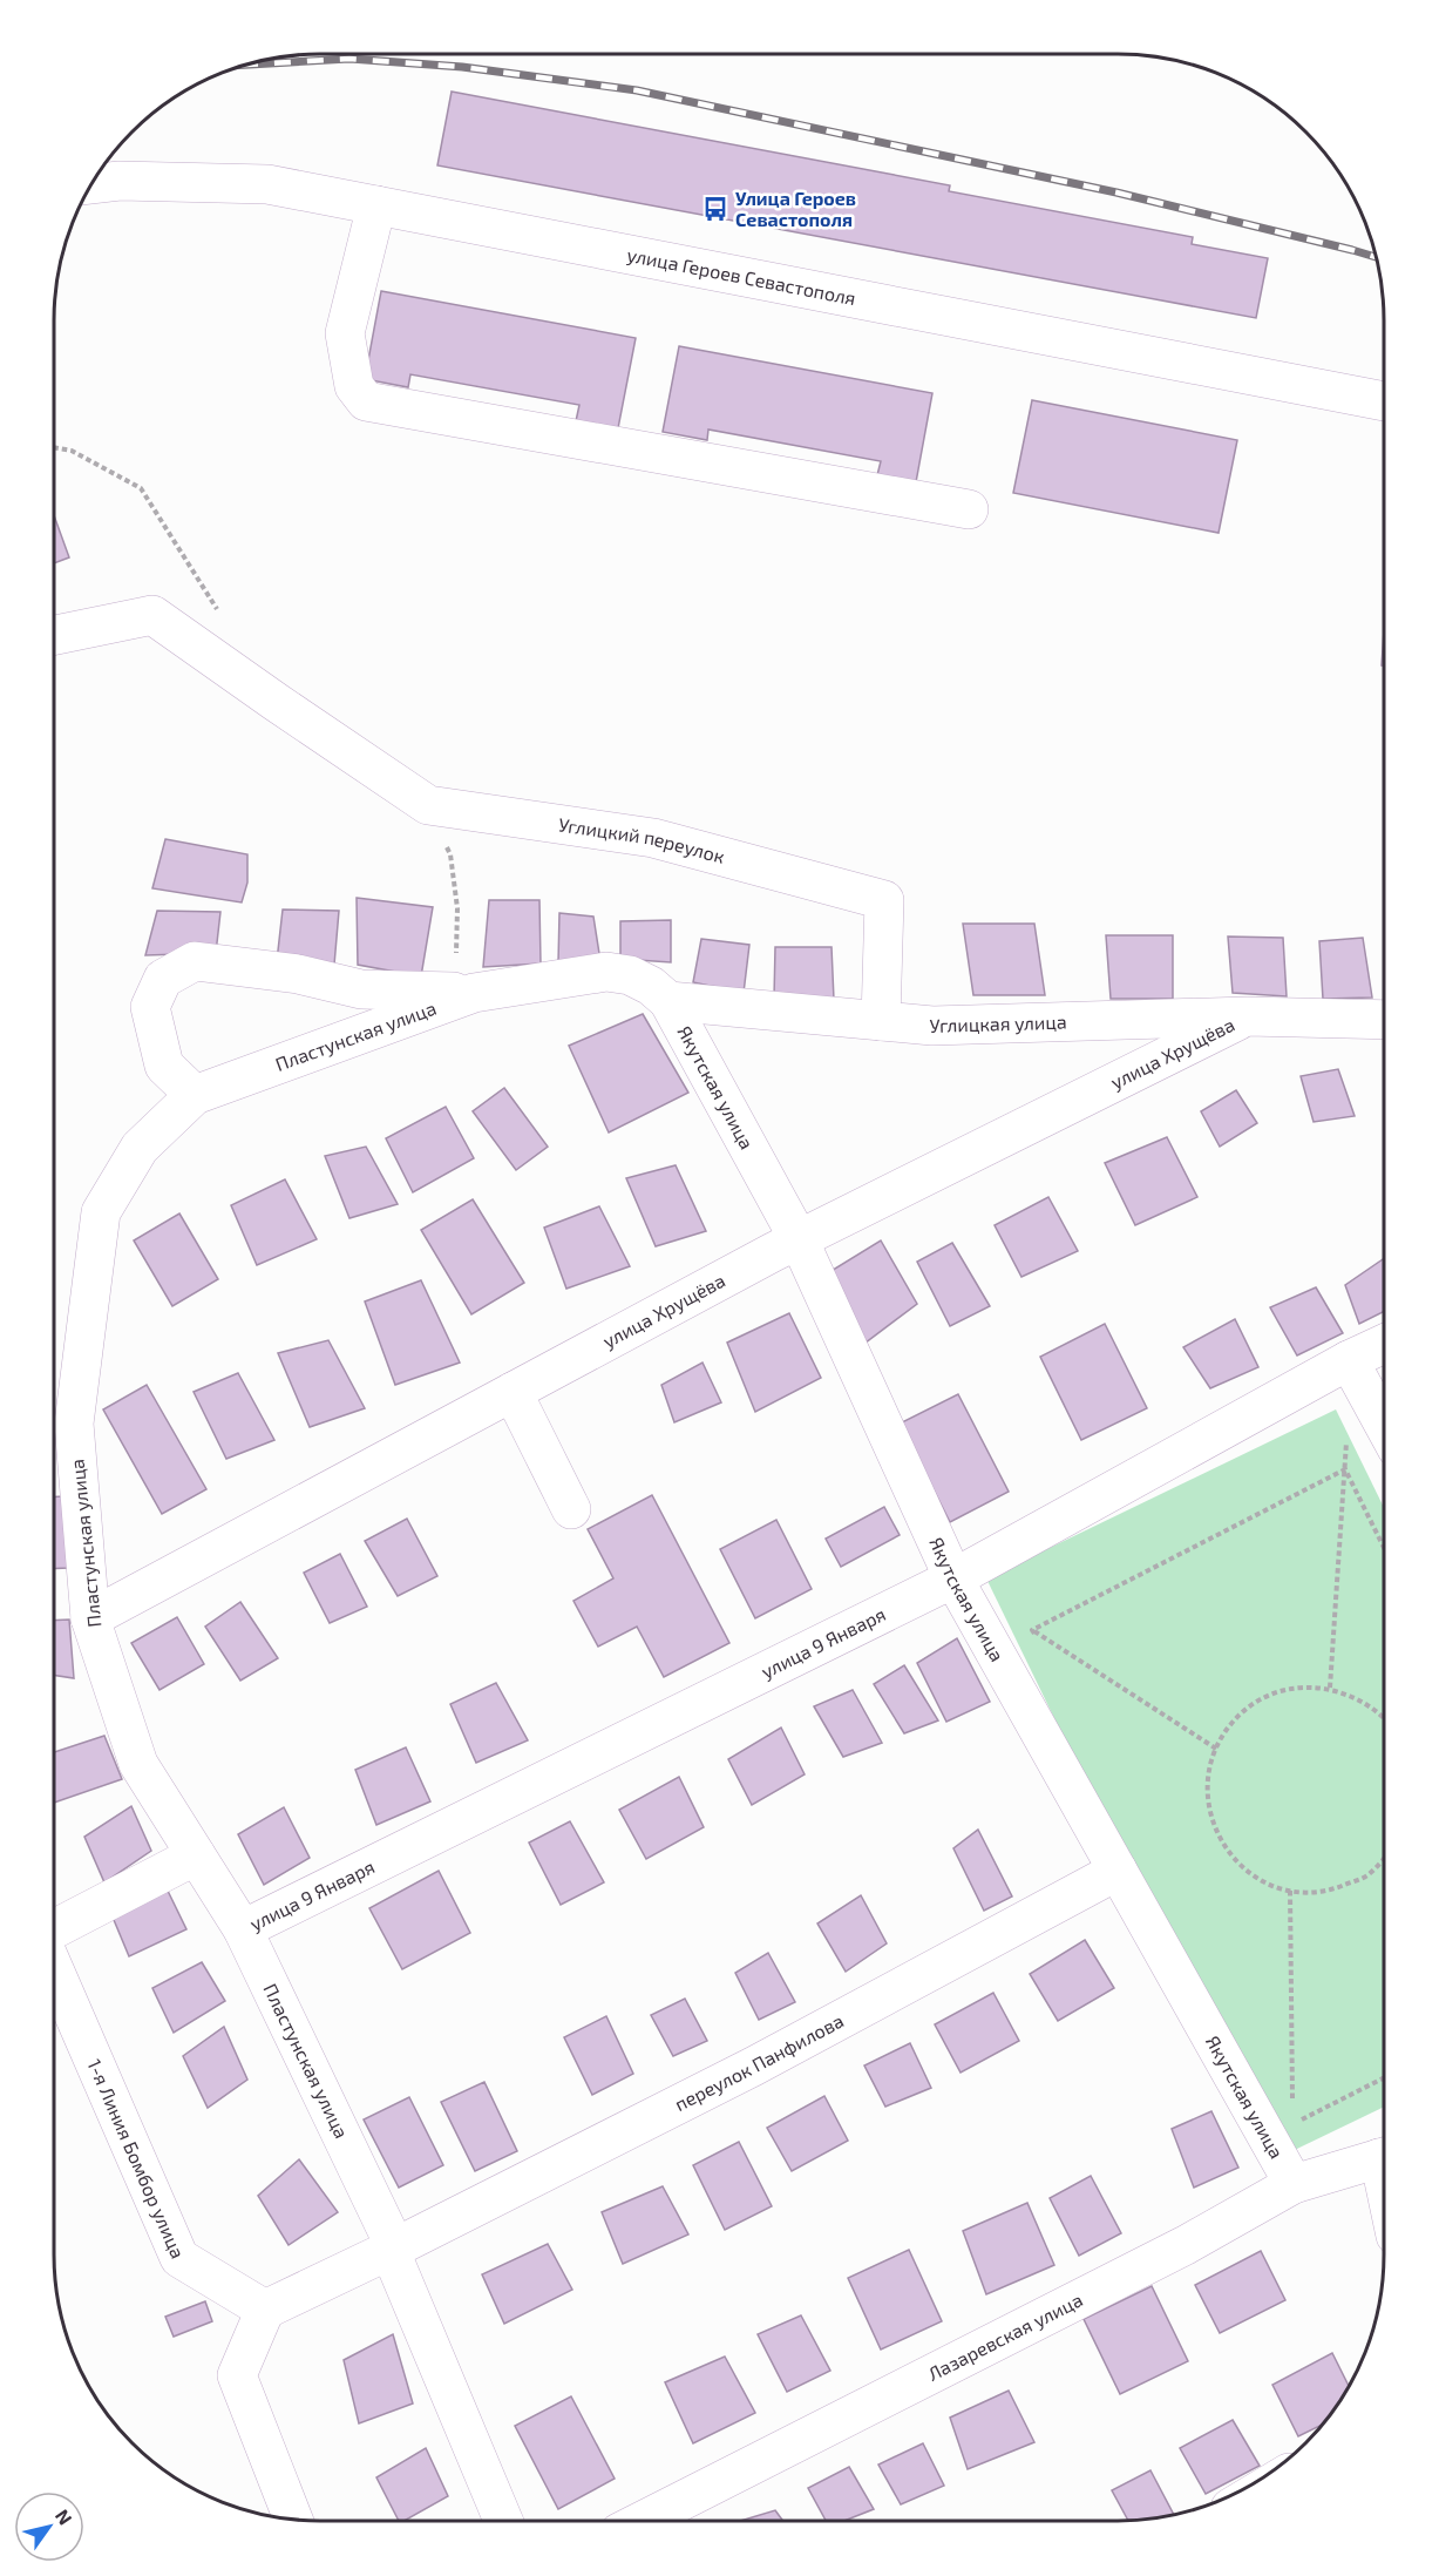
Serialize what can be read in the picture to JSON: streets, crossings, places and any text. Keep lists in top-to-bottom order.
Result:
{
  "streets": {
    "street": [
      "улица Героев Севастополя",
      "Углицкий переулок",
      "Углицкая улица",
      "Пластунская улица",
      "улица Хрущёва",
      "Якутская улица",
      "улица 9 Января",
      "переулок Панфилова",
      "1-я Линия Бомбор улица",
      "Лазаревская улица"
    ]
  },
  "crossings": [
    ["Углицкий переулок", "Углицкая улица"],
    ["Углицкая улица", "Пластунская улица"],
    ["Углицкая улица", "улица Хрущёва"],
    ["Углицкая улица", "Якутская улица"],
    ["Пластунская улица", "улица Хрущёва"],
    ["Пластунская улица", "Якутская улица"],
    ["Пластунская улица", "улица 9 Января"],
    ["Пластунская улица", "переулок Панфилова"],
    ["улица Хрущёва", "Якутская улица"],
    ["Якутская улица", "улица 9 Января"],
    ["Якутская улица", "переулок Панфилова"],
    ["Якутская улица", "Лазаревская улица"],
    ["переулок Панфилова", "1-я Линия Бомбор улица"]
  ],
  "places": {
    "bus stop": ["Улица Героев Севастополя"]
  },
  "north": "top right"
}
